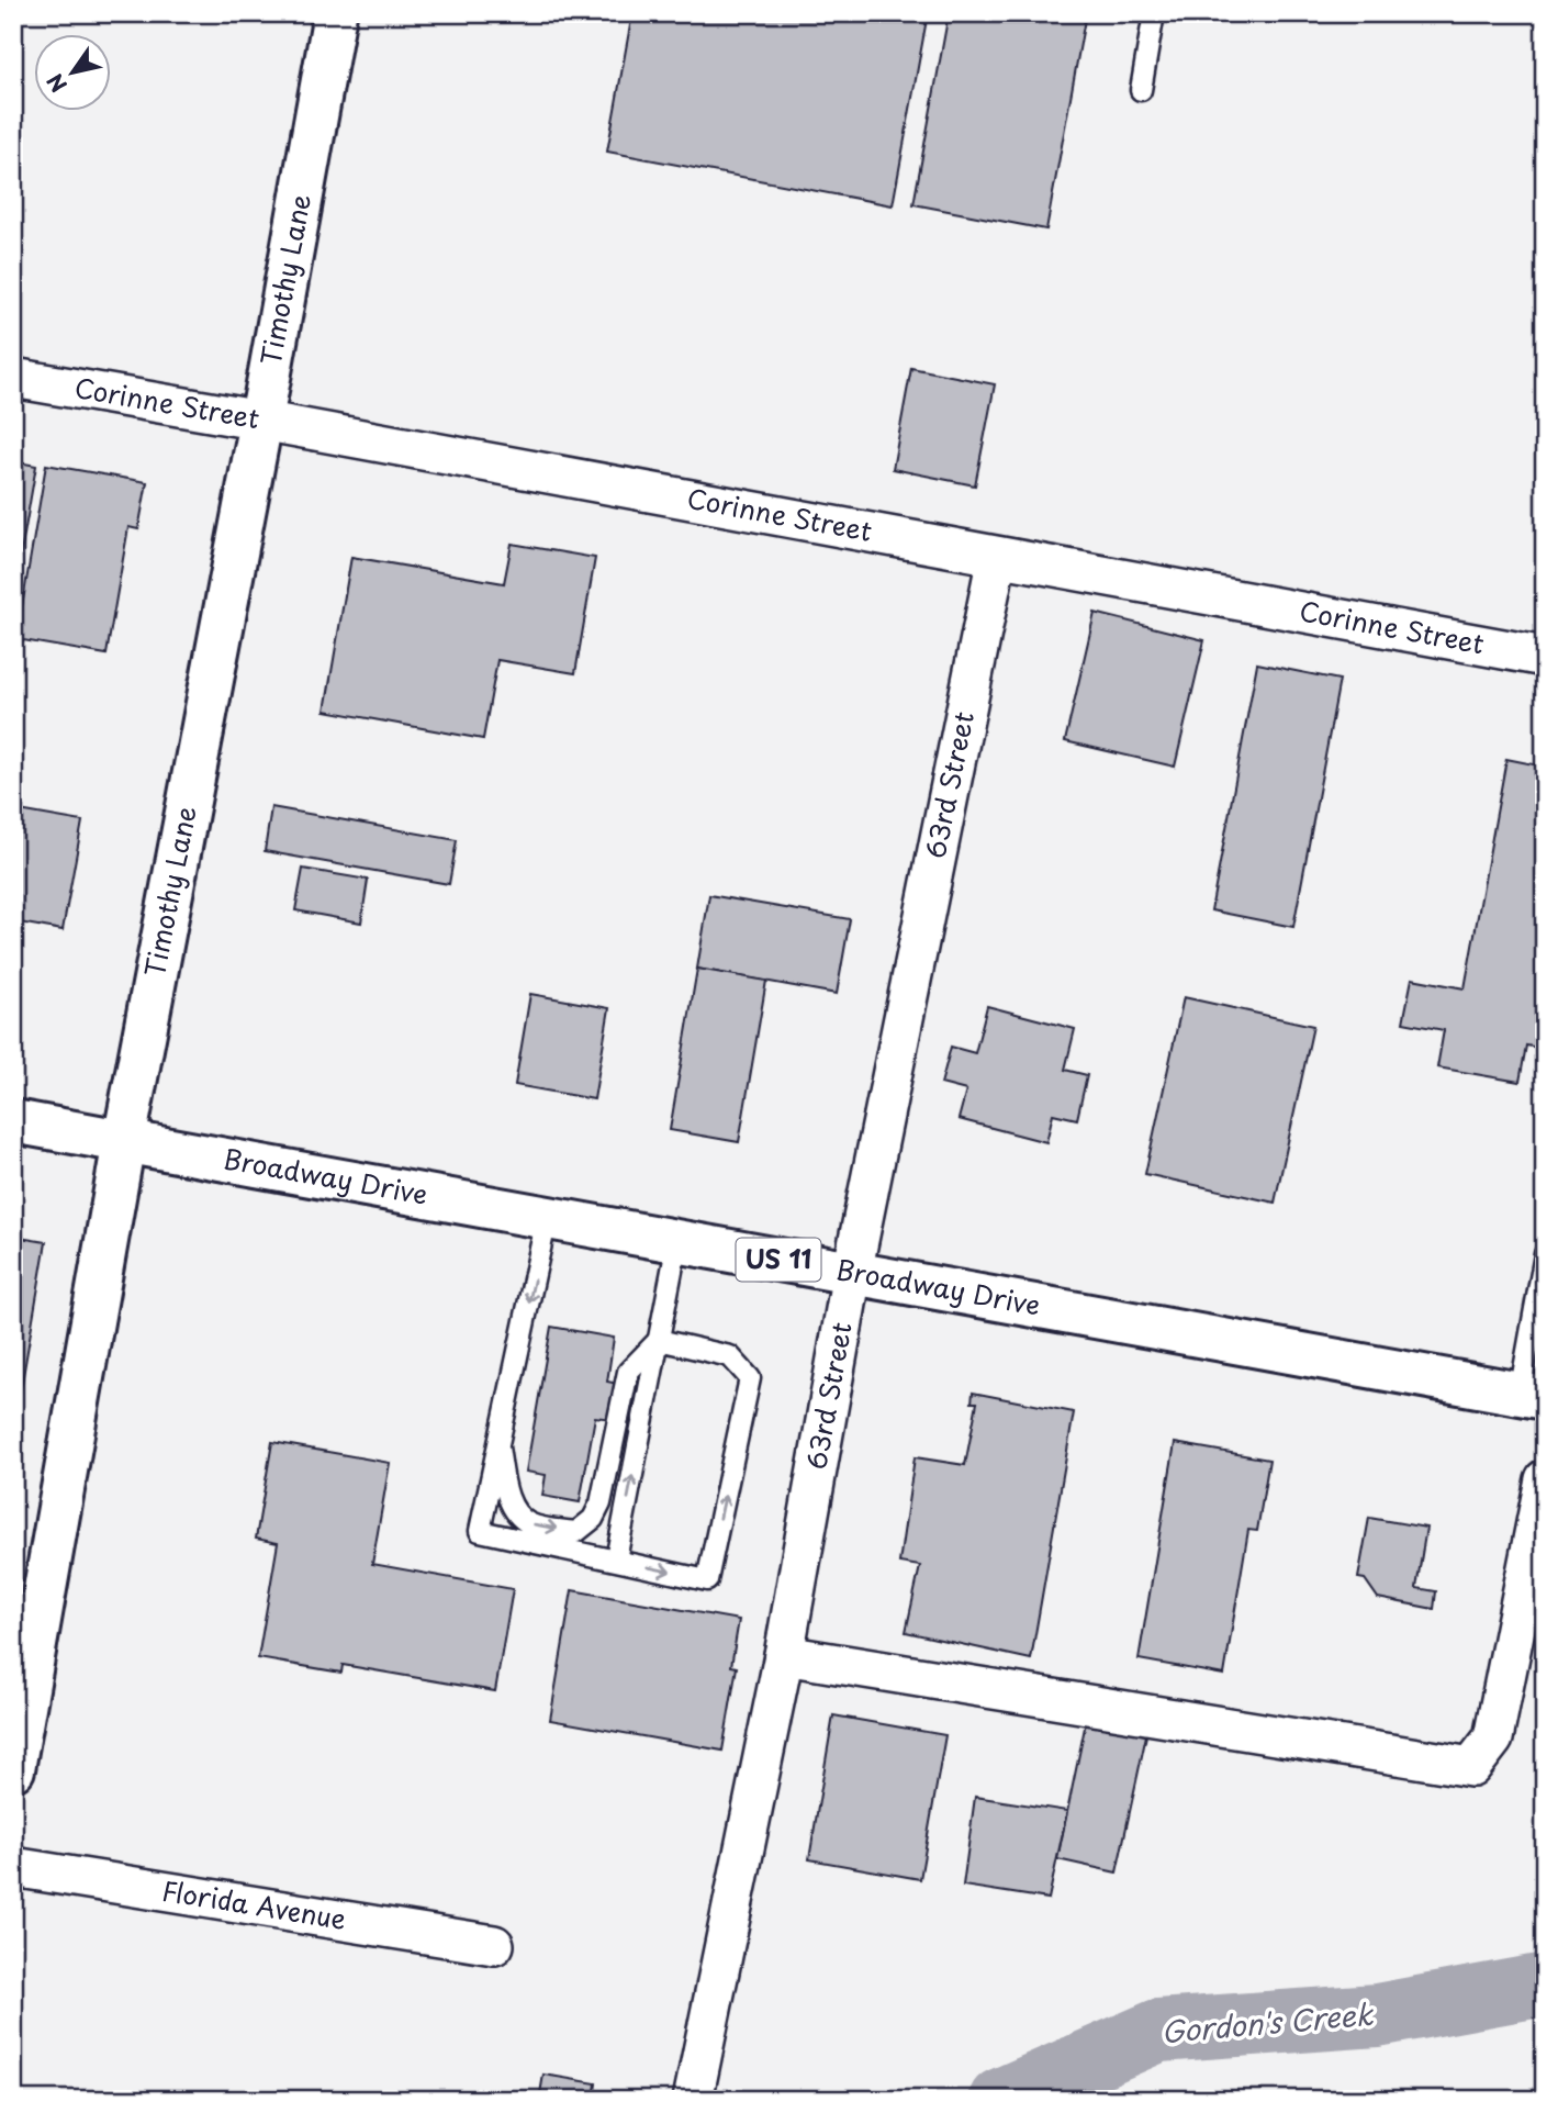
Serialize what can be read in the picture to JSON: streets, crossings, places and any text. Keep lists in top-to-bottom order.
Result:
{
  "streets": {
    "main road": ["Timothy Lane", "Broadway Drive", "US 11"],
    "street": ["Corinne Street", "63rd Street", "Florida Avenue"]
  },
  "crossings": [
    ["Timothy Lane", "Corinne Street"],
    ["Timothy Lane", "Broadway Drive"],
    ["Corinne Street", "63rd Street"],
    ["63rd Street", "Broadway Drive"]
  ],
  "water": ["Gordon's Creek"],
  "north": "bottom left"
}
